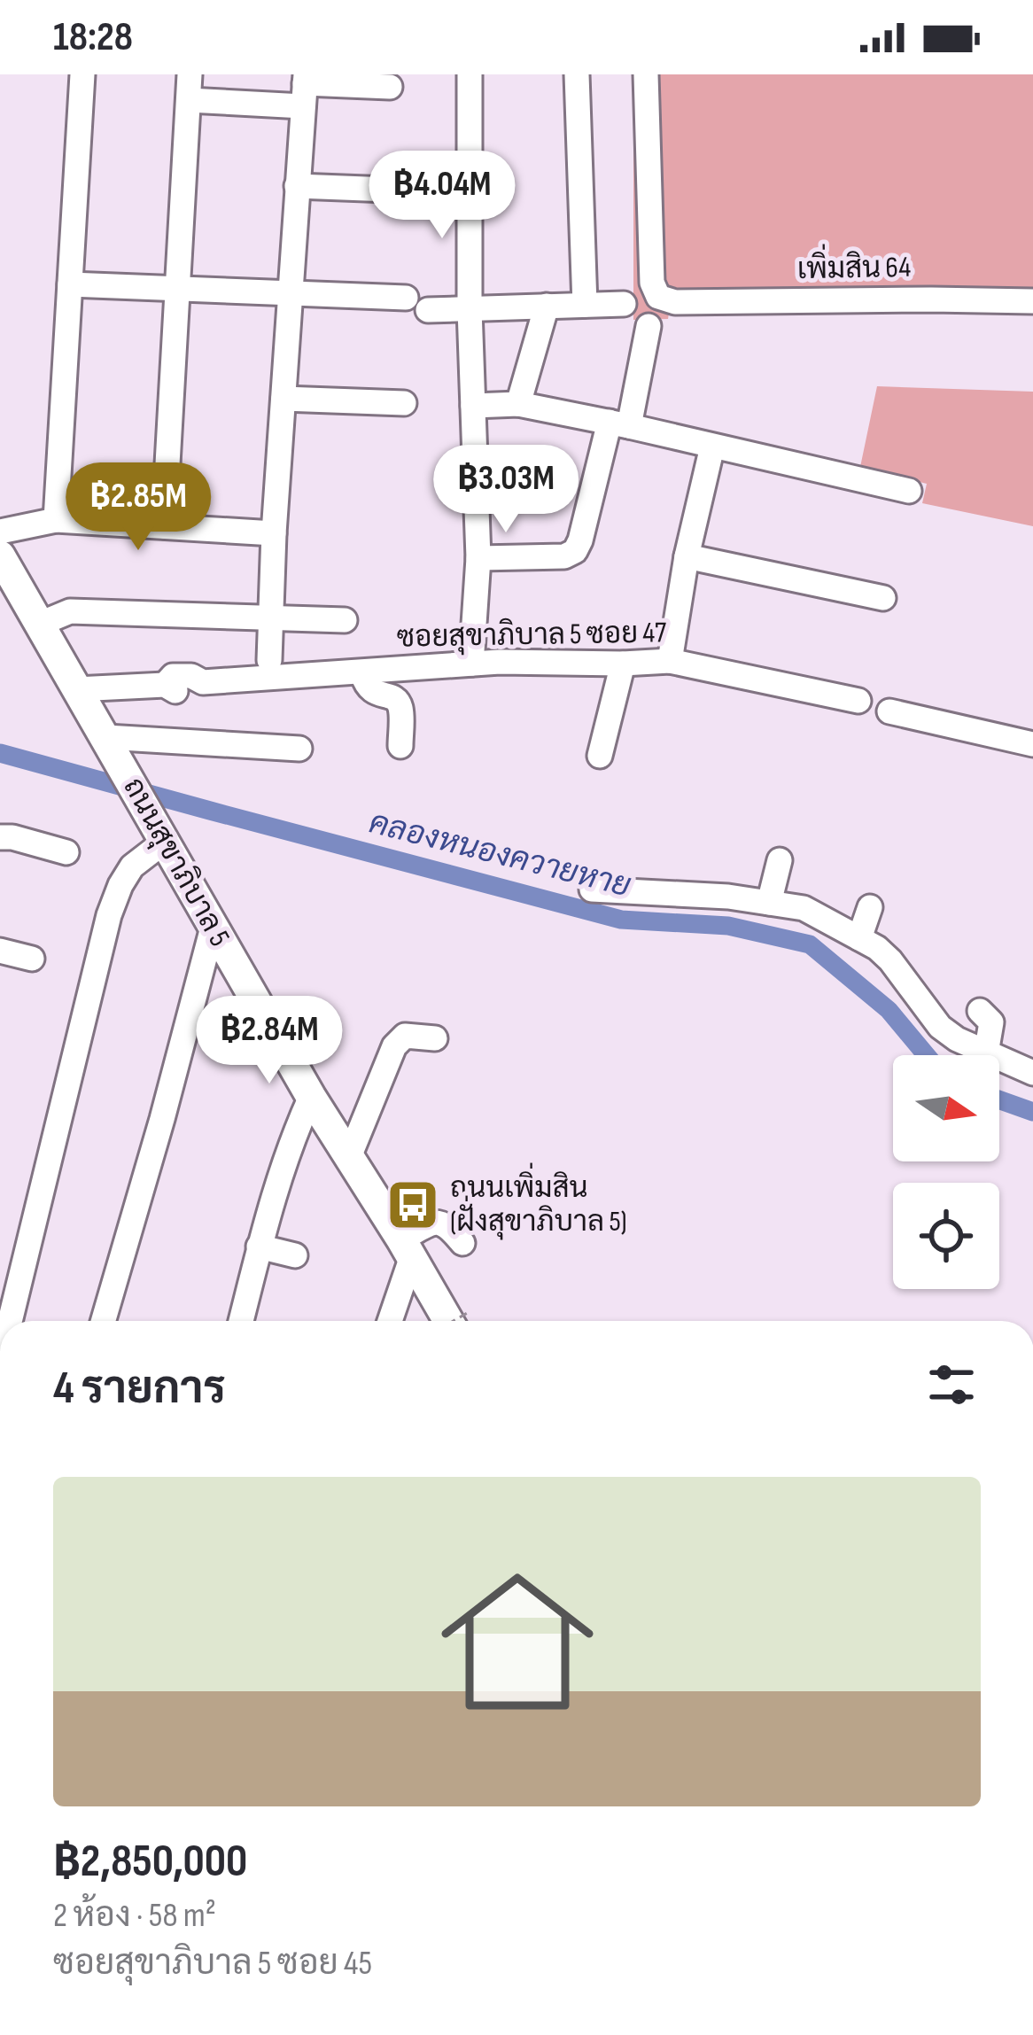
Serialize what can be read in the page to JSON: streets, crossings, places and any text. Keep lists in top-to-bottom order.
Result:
{
  "streets": {
    "main road": ["ถนนสุขาภิบาล 5"],
    "street": ["เพิ่มสิน 64", "ซอยสุขาภิบาล 5 ซอย 47"]
  },
  "crossings": [
    ["ซอยสุขาภิบาล 5 ซอย 47", "ถนนสุขาภิบาล 5"]
  ],
  "water": ["คลองหนองควายหาย"],
  "places": {
    "bus stop": ["ถนนเพิ่มสิน (ฝั่งสุขาภิบาล 5)"]
  },
  "north": "right",
  "page": {
    "status": "18:28",
    "price": [
      "฿4.04M",
      "฿3.03M",
      "฿2.85M",
      "฿2.84M"
    ],
    "heading": "4 รายการ",
    "list": [
      {
        "name": "฿2,850,000",
        "note": "2 ห้อง · 58 m² · ซอยสุขาภิบาล 5 ซอย 45"
      }
    ]
  }
}
